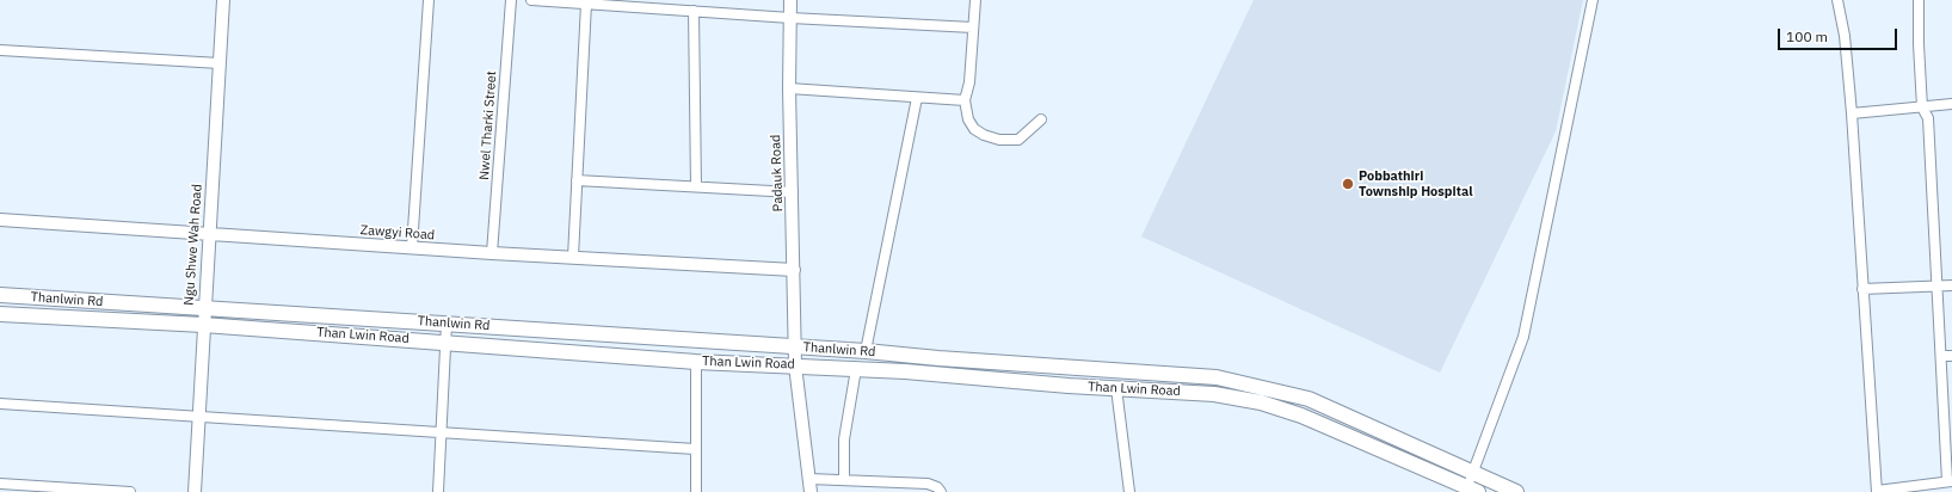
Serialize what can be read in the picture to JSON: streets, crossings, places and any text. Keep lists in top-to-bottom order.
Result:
{
  "streets": {
    "main road": ["Thanlwin Rd", "Than Lwin Road"],
    "street": [
      "Nwel Tharki Street",
      "Padauk Road",
      "Zawgyi Road",
      "Ngu Shwe Wah Road"
    ]
  },
  "crossings": [
    ["Nwel Tharki Street", "Zawgyi Road"],
    ["Padauk Road", "Zawgyi Road"],
    ["Padauk Road", "Thanlwin Rd"],
    ["Padauk Road", "Than Lwin Road"],
    ["Zawgyi Road", "Ngu Shwe Wah Road"],
    ["Ngu Shwe Wah Road", "Thanlwin Rd"],
    ["Ngu Shwe Wah Road", "Than Lwin Road"],
    ["Thanlwin Rd", "Than Lwin Road"]
  ],
  "places": ["Pobbathiri Township Hospital"],
  "scale_bar": "100 m"
}
